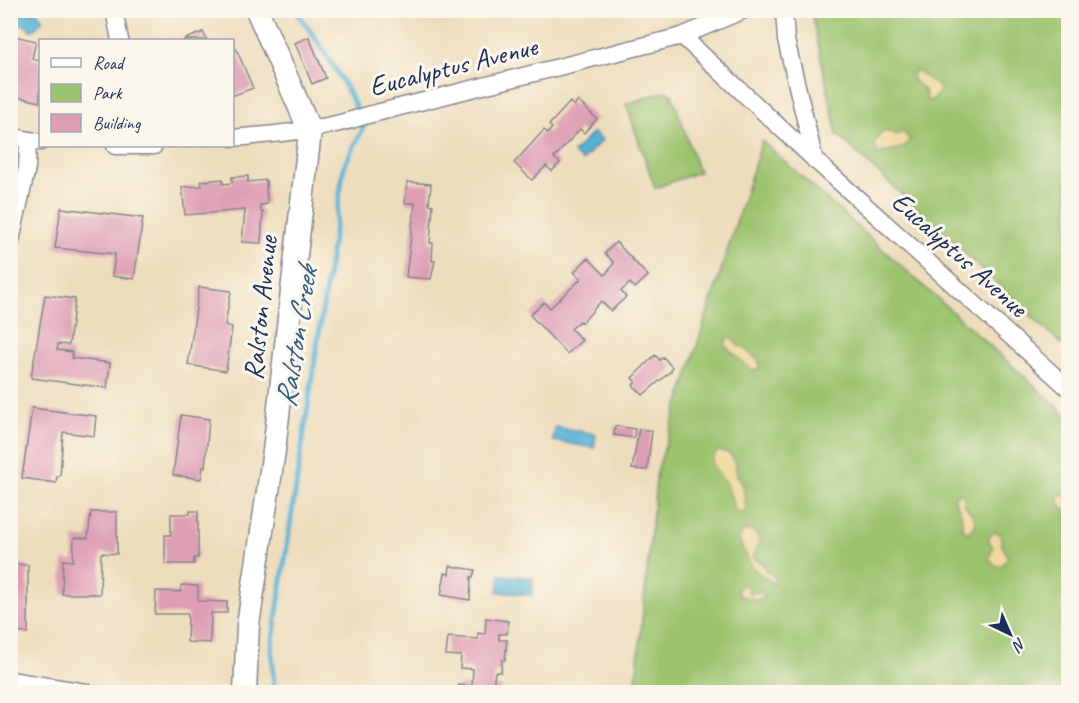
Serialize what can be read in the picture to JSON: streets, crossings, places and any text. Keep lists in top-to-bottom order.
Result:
{
  "streets": {
    "street": ["Eucalyptus Avenue", "Ralston Avenue"]
  },
  "crossings": [
    ["Eucalyptus Avenue", "Ralston Avenue"]
  ],
  "water": ["Ralston Creek"],
  "legend": ["Road", "Park", "Building"],
  "north": "bottom right"
}
